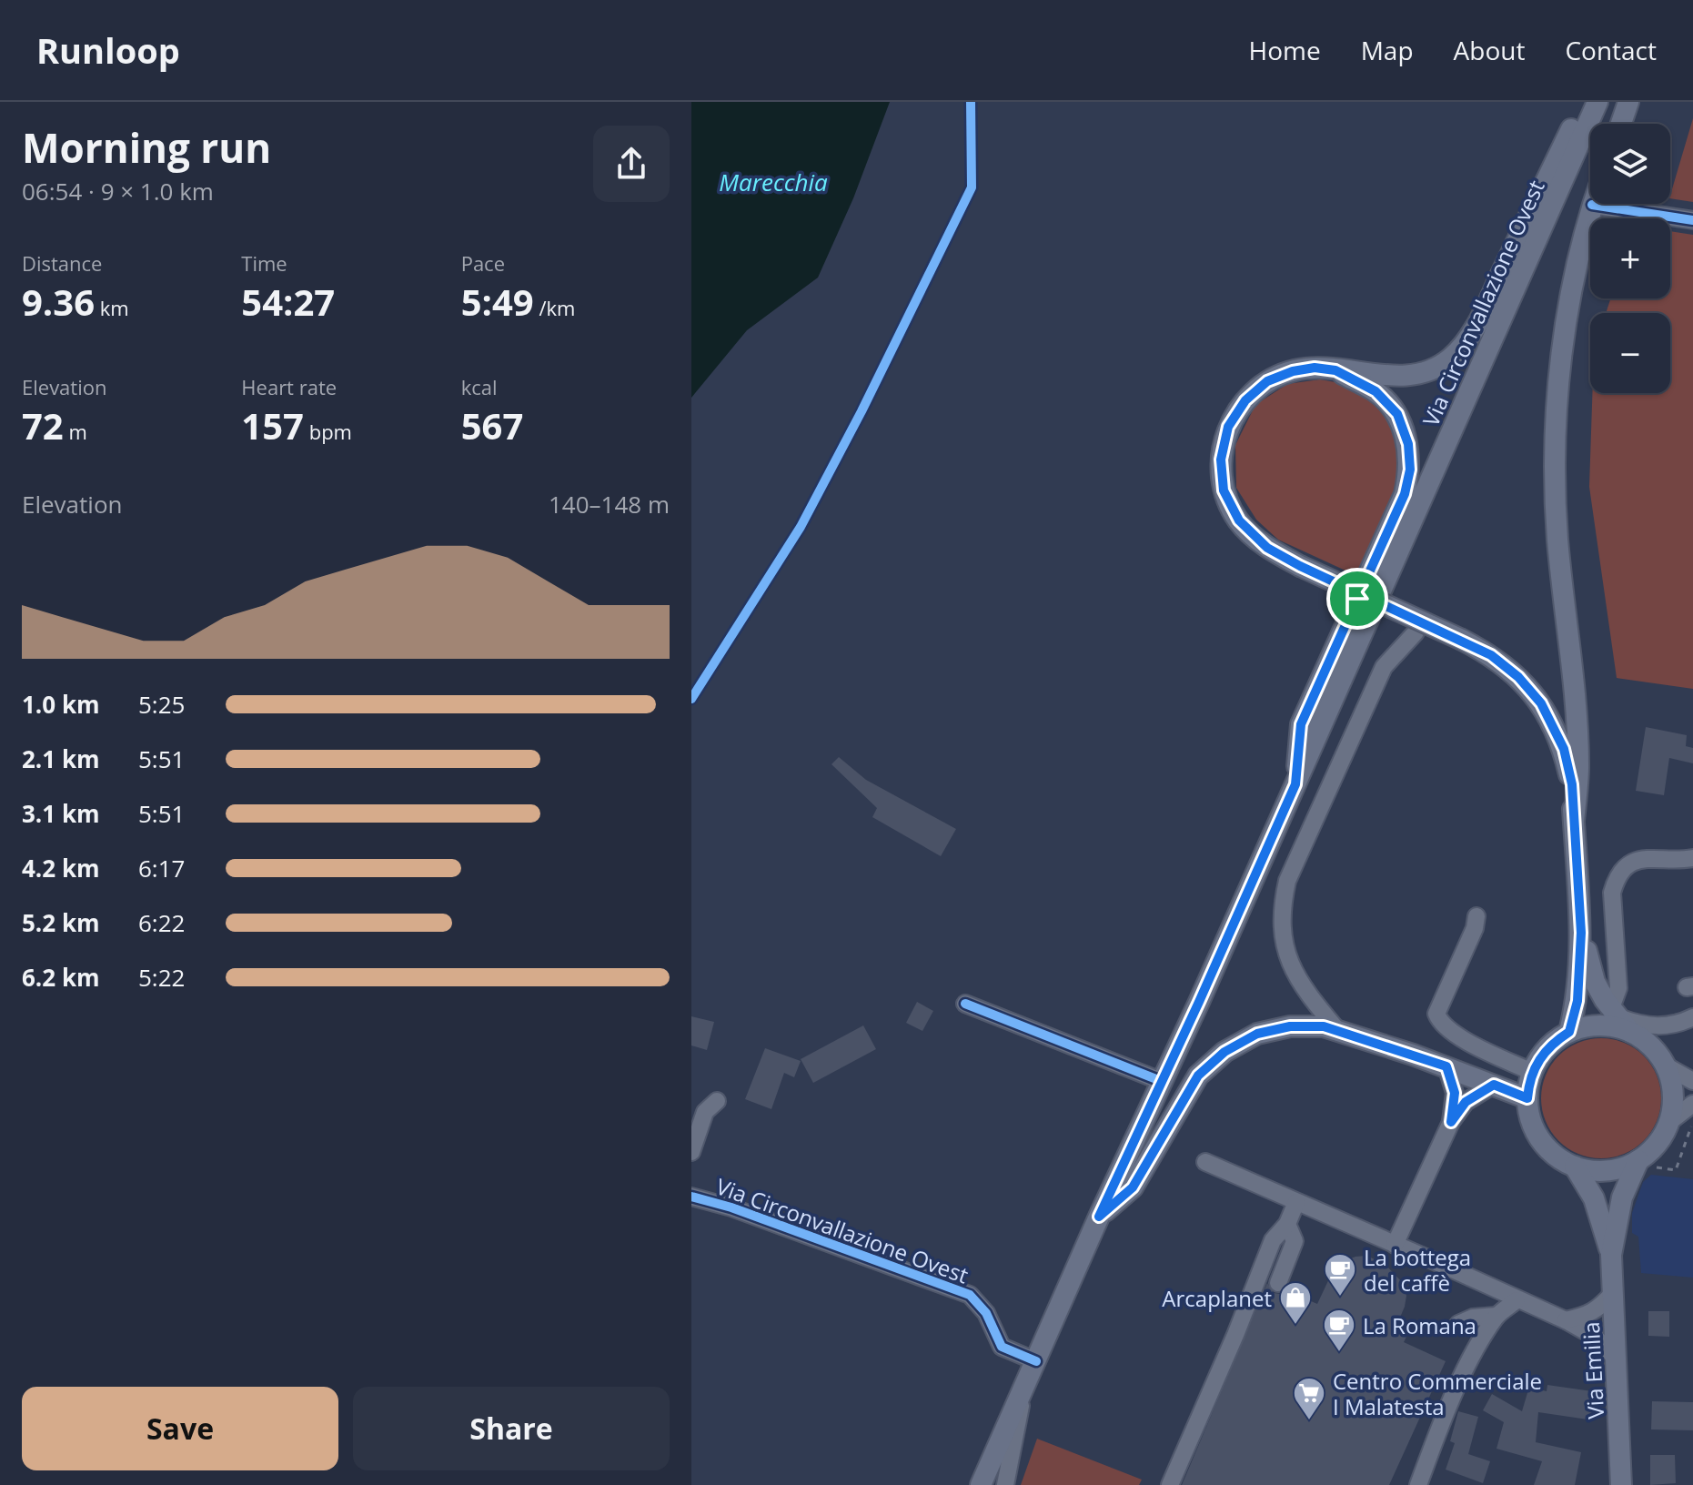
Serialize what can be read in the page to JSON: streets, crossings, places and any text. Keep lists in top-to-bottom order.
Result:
{
  "streets": {
    "main road": ["Via Circonvallazione Ovest", "Via Emilia"]
  },
  "water": ["Marecchia"],
  "places": {
    "cafe": ["La bottega del caffè", "La Romana"],
    "shop": ["Arcaplanet"],
    "supermarket": ["Centro Commerciale I Malatesta"]
  },
  "page": {
    "header": "Runloop",
    "nav": [
      "Home",
      "Map",
      "About",
      "Contact"
    ],
    "heading": ["Morning run", "06:54 · 9 × 1.0 km"],
    "map_buttons": ["+", "−"],
    "stats": [
      ["Distance", "9.36 km"],
      ["Time", "54:27"],
      ["Pace", "5:49 /km"],
      ["Elevation", "72 m"],
      ["Heart rate", "157 bpm"],
      ["kcal", "567"]
    ],
    "chart": ["Elevation", "140–148 m"],
    "list": [
      {
        "name": "1.0 km",
        "note": "5:25"
      },
      {
        "name": "2.1 km",
        "note": "5:51"
      },
      {
        "name": "3.1 km",
        "note": "5:51"
      },
      {
        "name": "4.2 km",
        "note": "6:17"
      },
      {
        "name": "5.2 km",
        "note": "6:22"
      },
      {
        "name": "6.2 km",
        "note": "5:22"
      }
    ],
    "buttons": ["Save", "Share"]
  }
}
